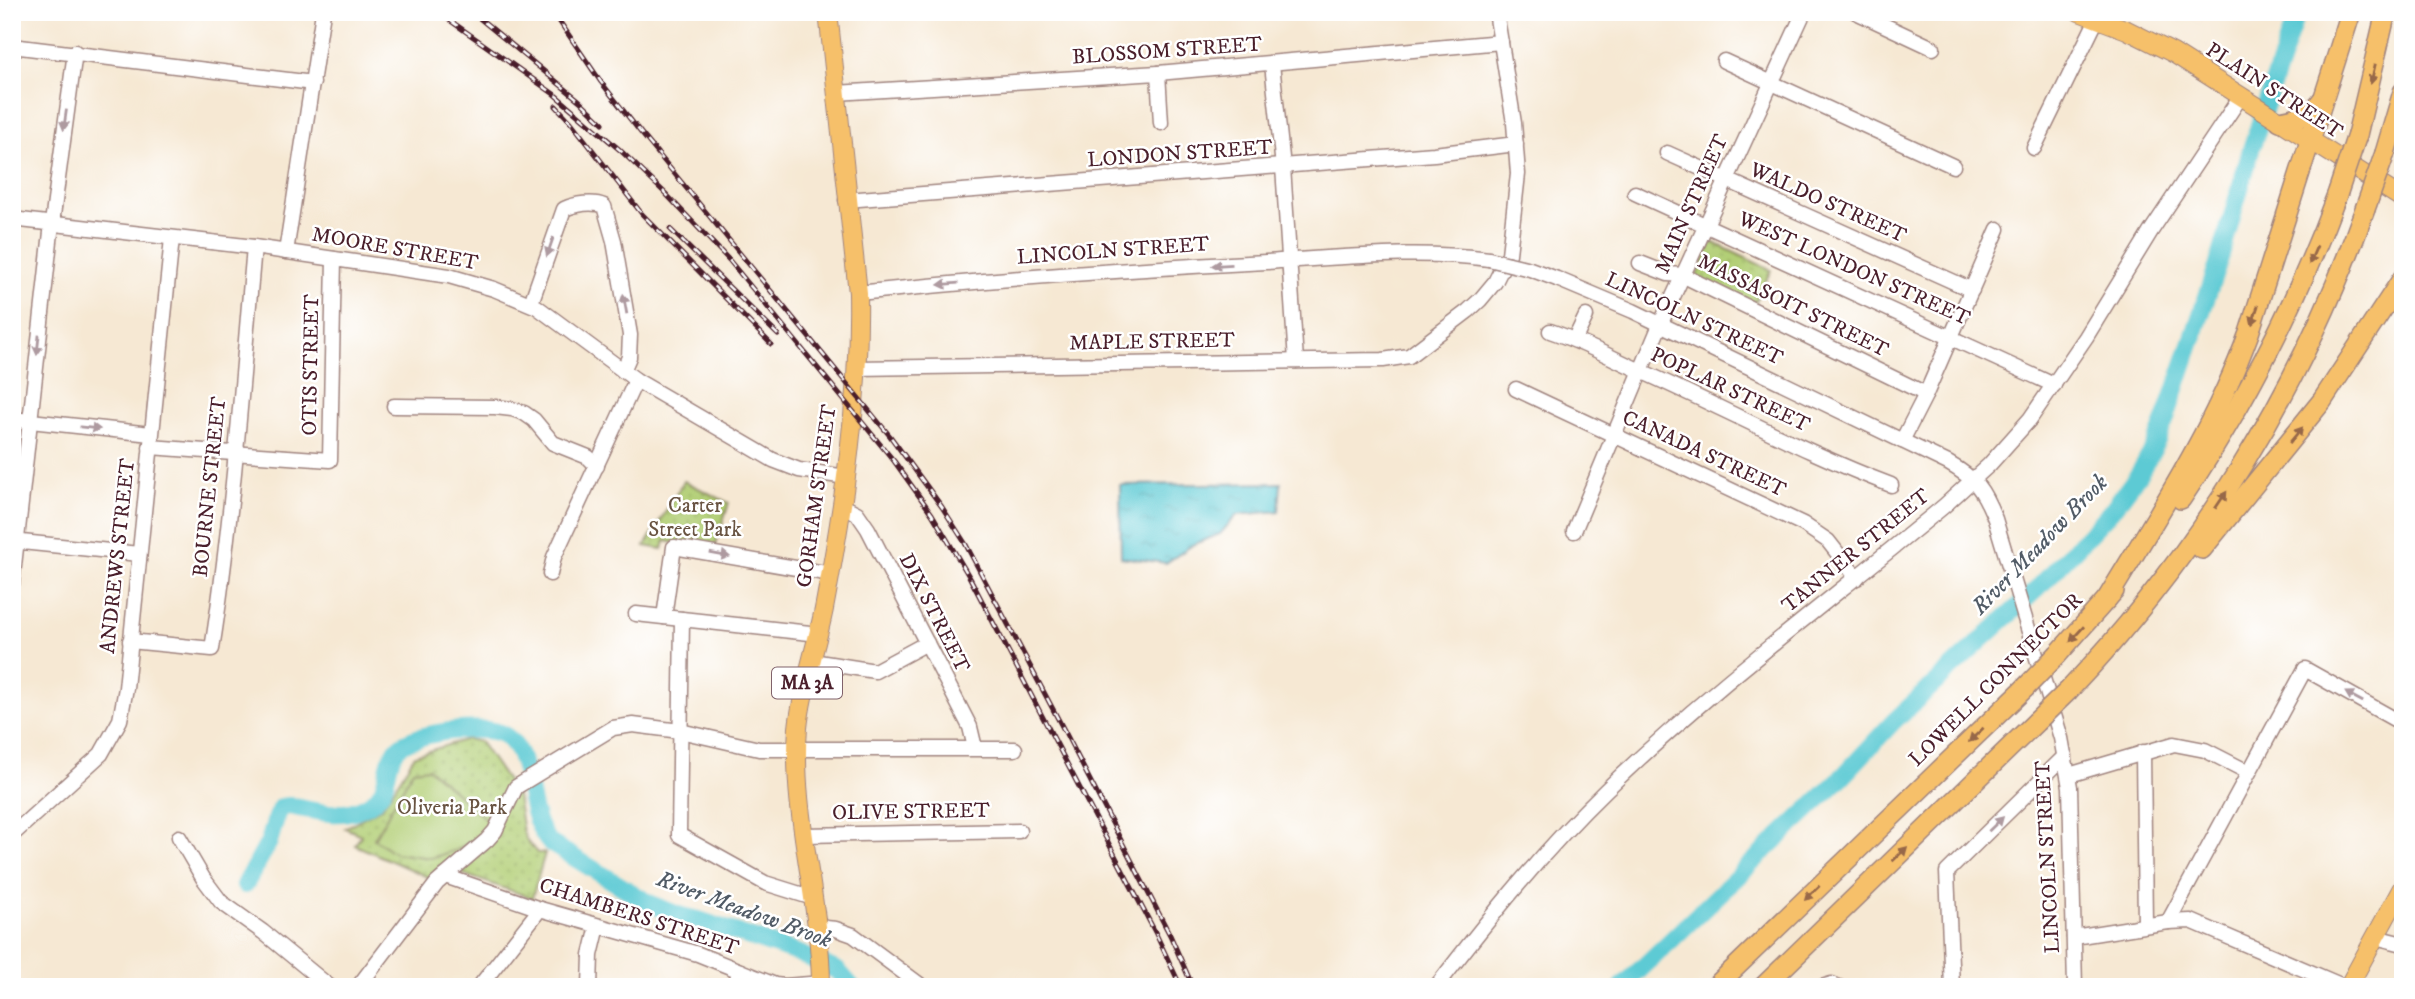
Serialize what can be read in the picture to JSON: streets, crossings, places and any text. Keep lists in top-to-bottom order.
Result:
{
  "streets": {
    "highway": ["LOWELL CONNECTOR"],
    "main road": ["PLAIN STREET", "GORHAM STREET", "MA 3A"],
    "street": [
      "BLOSSOM STREET",
      "LONDON STREET",
      "WALDO STREET",
      "MAIN STREET",
      "MOORE STREET",
      "LINCOLN STREET",
      "WEST LONDON STREET",
      "MASSASOIT STREET",
      "MAPLE STREET",
      "OTIS STREET",
      "POPLAR STREET",
      "CANADA STREET",
      "BOURNE STREET",
      "TANNER STREET",
      "ANDREWS STREET",
      "DIX STREET",
      "OLIVE STREET",
      "CHAMBERS STREET"
    ]
  },
  "crossings": [
    ["BLOSSOM STREET", "MAPLE STREET"],
    ["BLOSSOM STREET", "GORHAM STREET"],
    ["PLAIN STREET", "TANNER STREET"],
    ["LONDON STREET", "MAPLE STREET"],
    ["LONDON STREET", "GORHAM STREET"],
    ["WALDO STREET", "MAIN STREET"],
    ["MAIN STREET", "LINCOLN STREET"],
    ["MAIN STREET", "WEST LONDON STREET"],
    ["MAIN STREET", "MASSASOIT STREET"],
    ["MAIN STREET", "POPLAR STREET"],
    ["MAIN STREET", "CANADA STREET"],
    ["MOORE STREET", "OTIS STREET"],
    ["MOORE STREET", "BOURNE STREET"],
    ["MOORE STREET", "GORHAM STREET"],
    ["MOORE STREET", "ANDREWS STREET"],
    ["LINCOLN STREET", "GORHAM STREET"],
    ["LINCOLN STREET", "TANNER STREET"],
    ["WEST LONDON STREET", "TANNER STREET"],
    ["MAPLE STREET", "GORHAM STREET"],
    ["OTIS STREET", "BOURNE STREET"],
    ["OTIS STREET", "ANDREWS STREET"],
    ["CANADA STREET", "TANNER STREET"],
    ["BOURNE STREET", "ANDREWS STREET"],
    ["GORHAM STREET", "DIX STREET"],
    ["GORHAM STREET", "OLIVE STREET"],
    ["GORHAM STREET", "CHAMBERS STREET"]
  ],
  "water": ["River Meadow Brook"],
  "parks": ["Carter Street Park", "Oliveria Park"]
}
